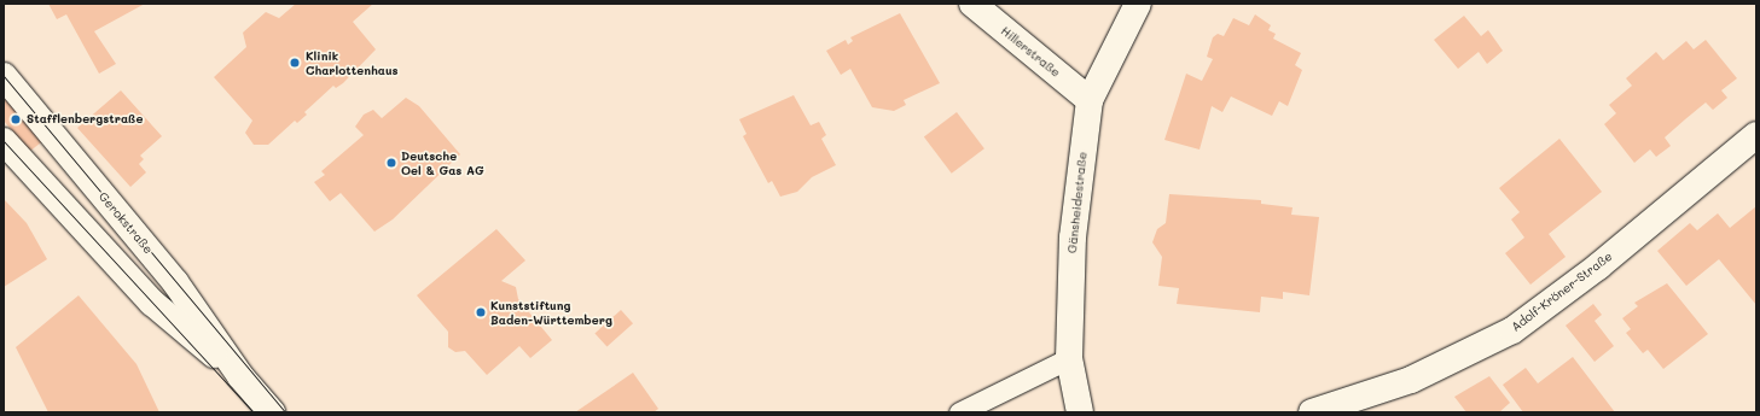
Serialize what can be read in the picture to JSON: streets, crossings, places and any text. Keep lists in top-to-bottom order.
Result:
{
  "streets": {
    "street": [
      "Hillerstraße",
      "Gänsheidestraße",
      "Gerokstraße",
      "Adolf-Kröner-Straße"
    ]
  },
  "crossings": [
    ["Hillerstraße", "Gänsheidestraße"]
  ],
  "places": [
    "Klinik Charlottenhaus",
    "Stafflenbergstraße",
    "Deutsche Oel & Gas AG",
    "Kunststiftung Baden-Württemberg"
  ]
}
